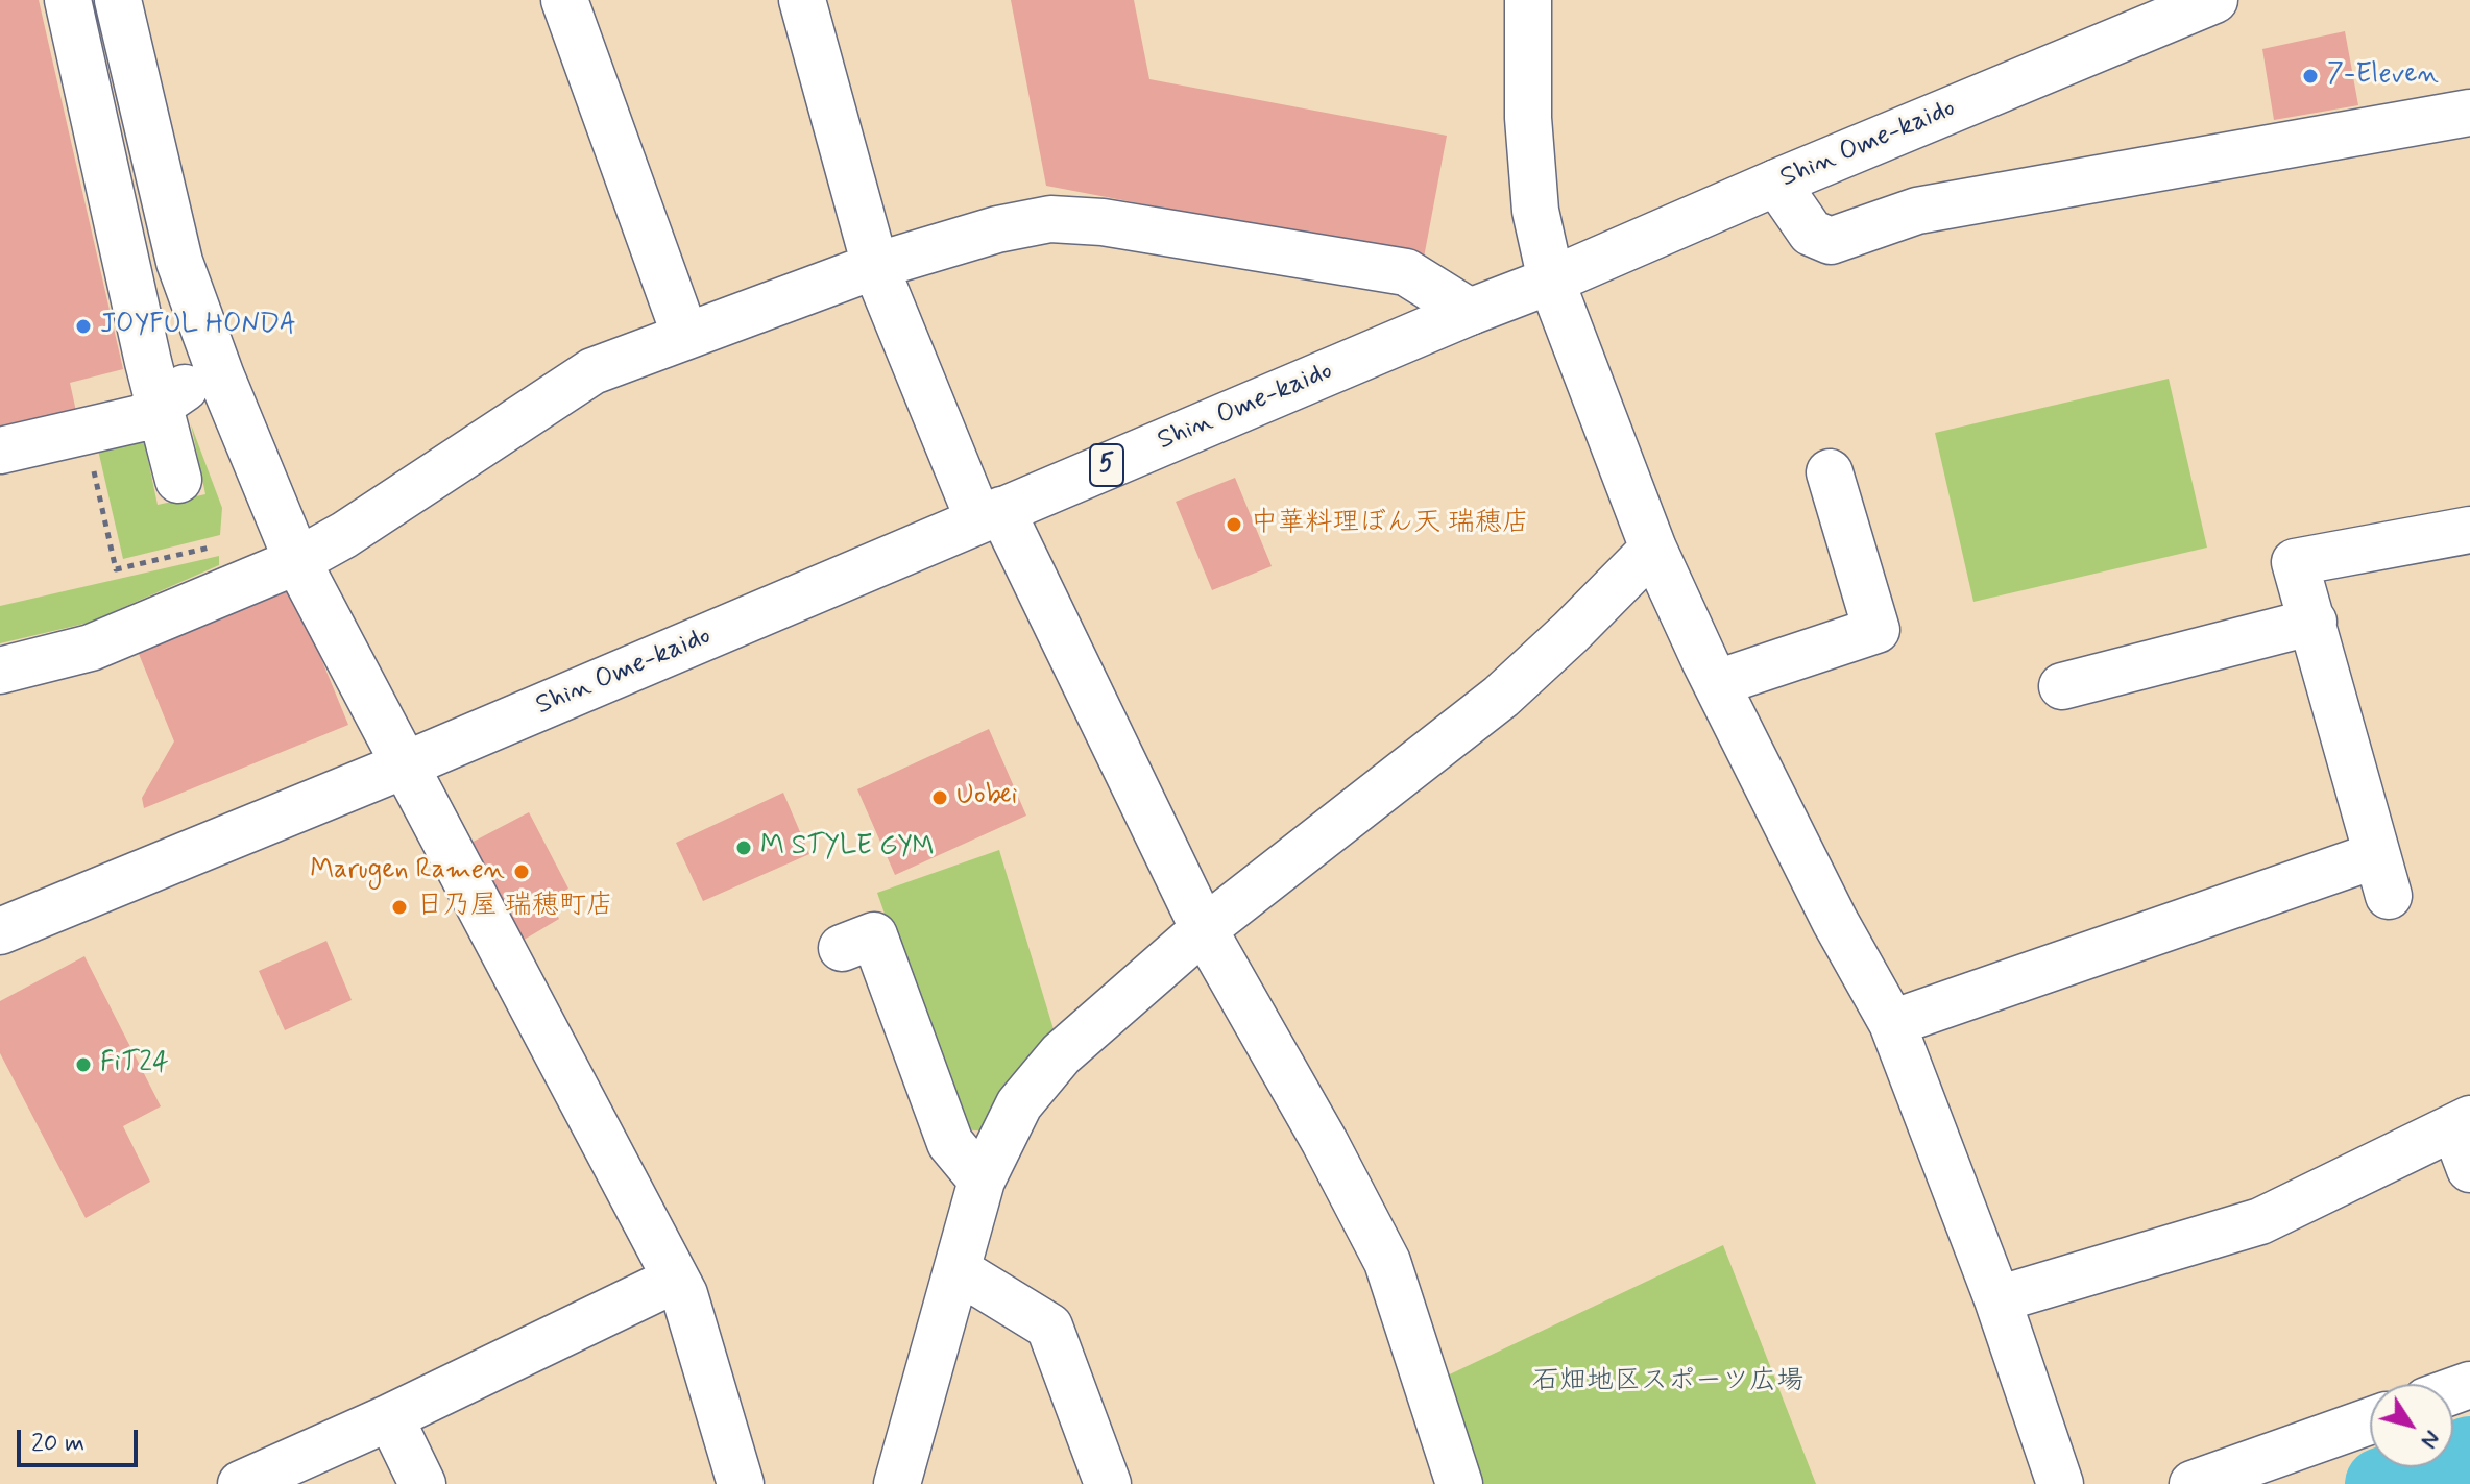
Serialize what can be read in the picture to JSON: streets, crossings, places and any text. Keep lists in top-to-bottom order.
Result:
{
  "streets": {
    "street": ["Shin Ome-kaido", "5"]
  },
  "parks": ["石畑地区スポーツ広場"],
  "places": [
    "7-Eleven",
    "JOYFUL HONDA",
    "中華料理ぼん天 瑞穂店",
    "Uobei",
    "M STYLE GYM",
    "Marugen Ramen",
    "日乃屋 瑞穂町店",
    "FiT24"
  ],
  "scale_bar": "20 m",
  "north": "bottom right"
}
